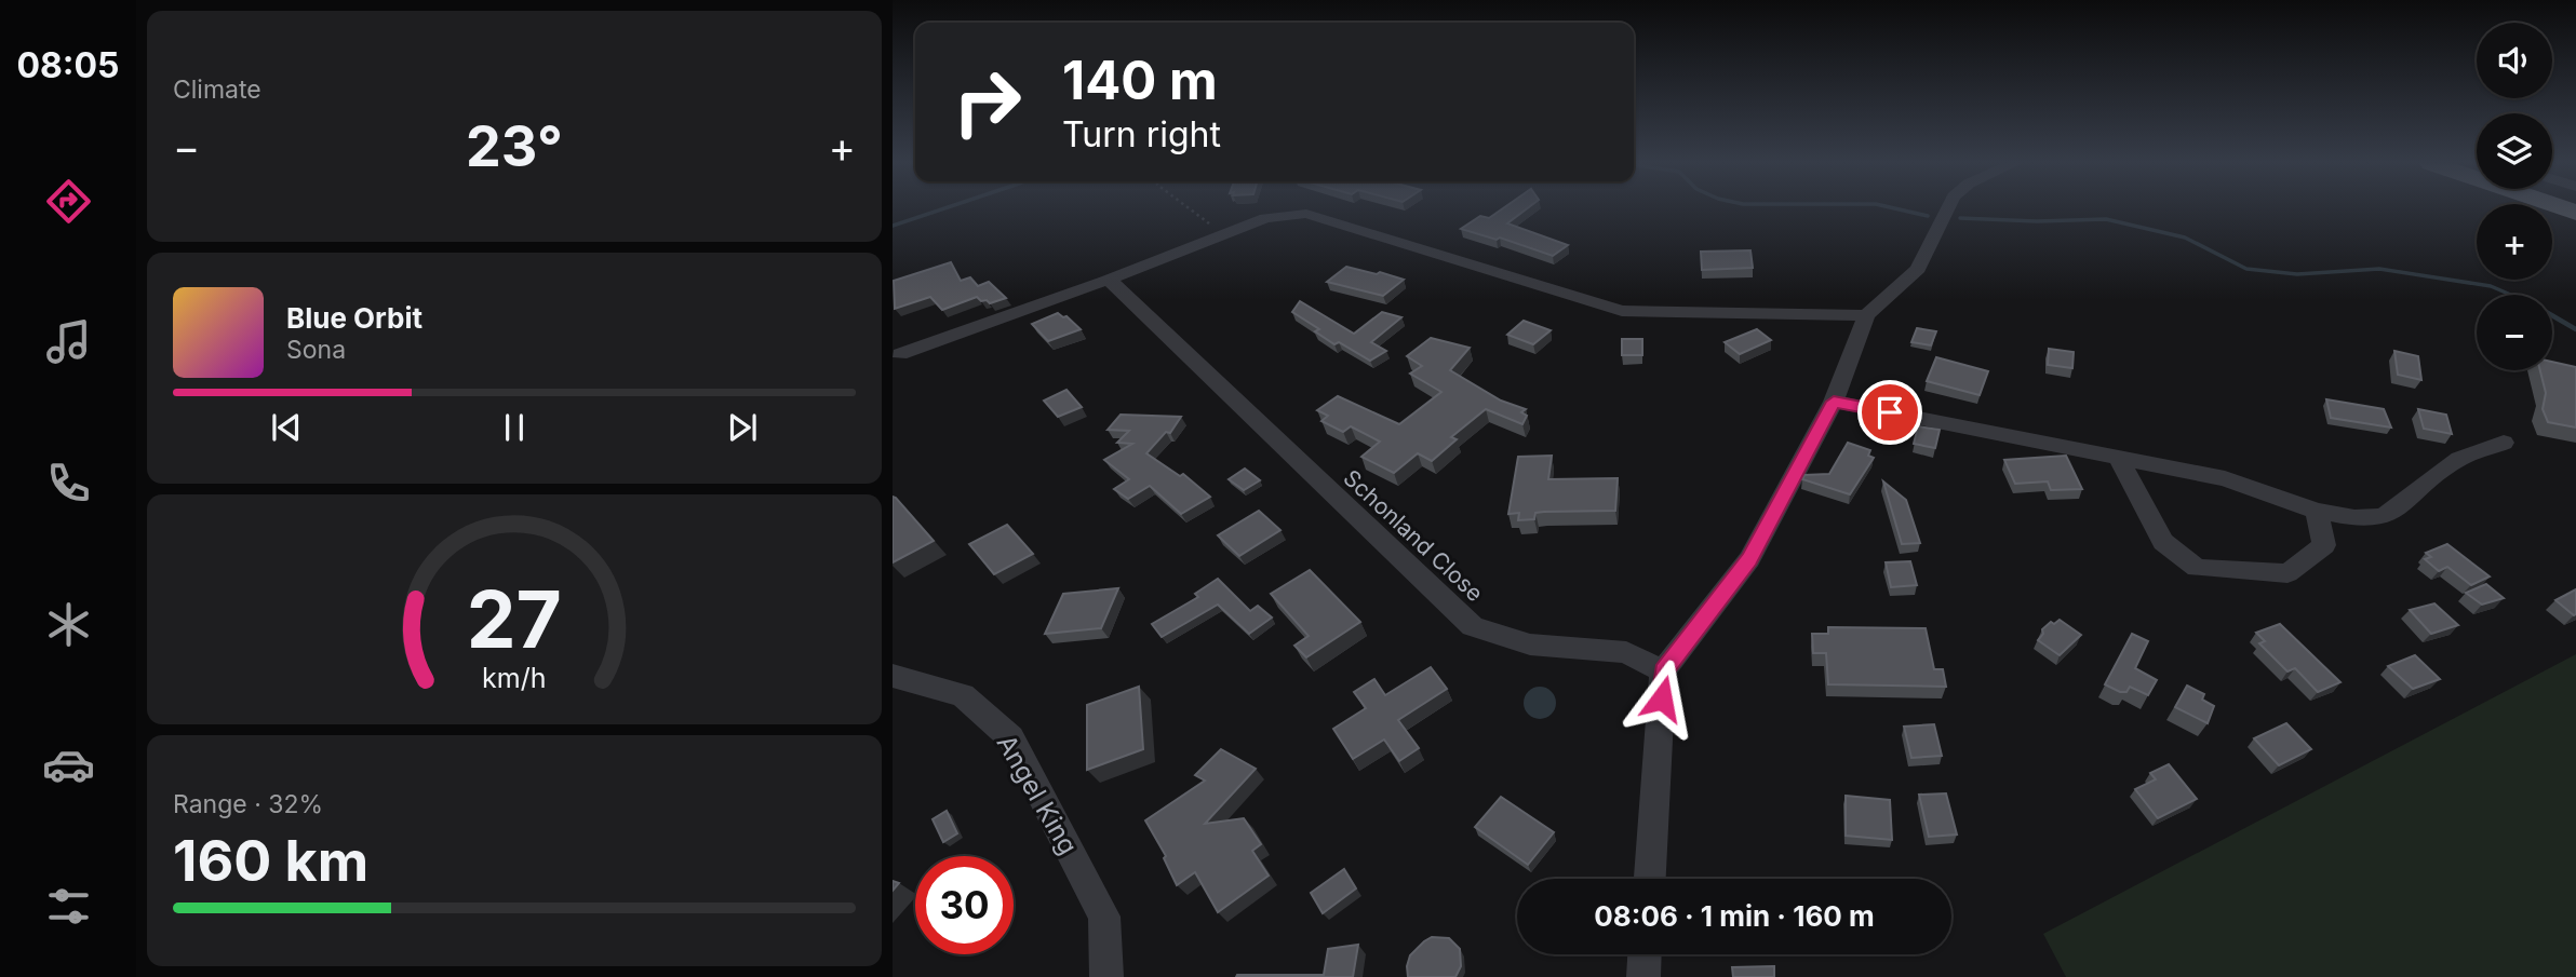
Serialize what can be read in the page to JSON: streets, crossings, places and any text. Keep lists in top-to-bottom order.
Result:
{
  "streets": {
    "street": ["Schonland Close", "Angel King"]
  },
  "page": {
    "tabs": "08:05",
    "tile": [
      "Climate",
      ["Range · 32%", "160 km"]
    ],
    "map_buttons": ["+", "−"],
    "turn": ["140 m", "Turn right"],
    "heat": ["−", "23°", "+"],
    "song": ["Blue Orbit", "Sona"],
    "limit": "30",
    "trip": "08:06 · 1 min · 160 m",
    "gauge": ["27", "km/h"]
  }
}
